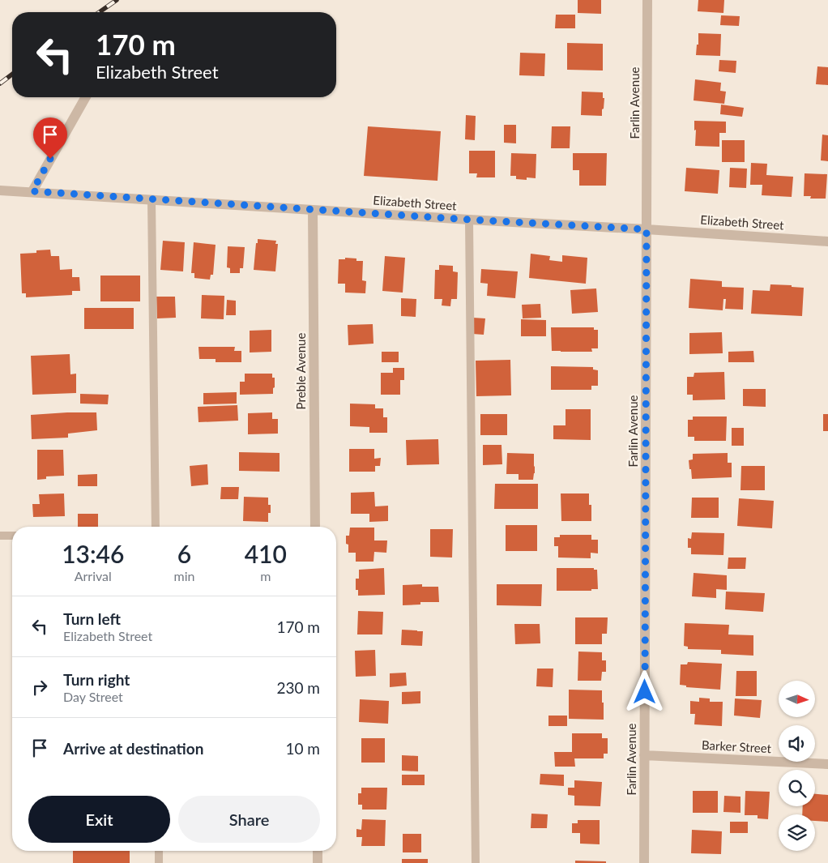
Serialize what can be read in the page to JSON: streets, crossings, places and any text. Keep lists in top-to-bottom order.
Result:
{
  "streets": {
    "street": [
      "Farlin Avenue",
      "Elizabeth Street",
      "Preble Avenue",
      "Barker Street"
    ]
  },
  "crossings": [
    ["Farlin Avenue", "Elizabeth Street"],
    ["Farlin Avenue", "Barker Street"],
    ["Elizabeth Street", "Preble Avenue"]
  ],
  "north": "right",
  "page": {
    "turn": ["170 m", "Elizabeth Street"],
    "eta": [
      "13:46",
      "Arrival",
      "6",
      "min",
      "410",
      "m"
    ],
    "list": [
      {
        "name": "Turn left",
        "note": "Elizabeth Street",
        "value": "170 m"
      },
      {
        "name": "Turn right",
        "note": "Day Street",
        "value": "230 m"
      },
      {
        "name": "Arrive at destination",
        "value": "10 m"
      }
    ],
    "buttons": ["Exit", "Share"]
  }
}
